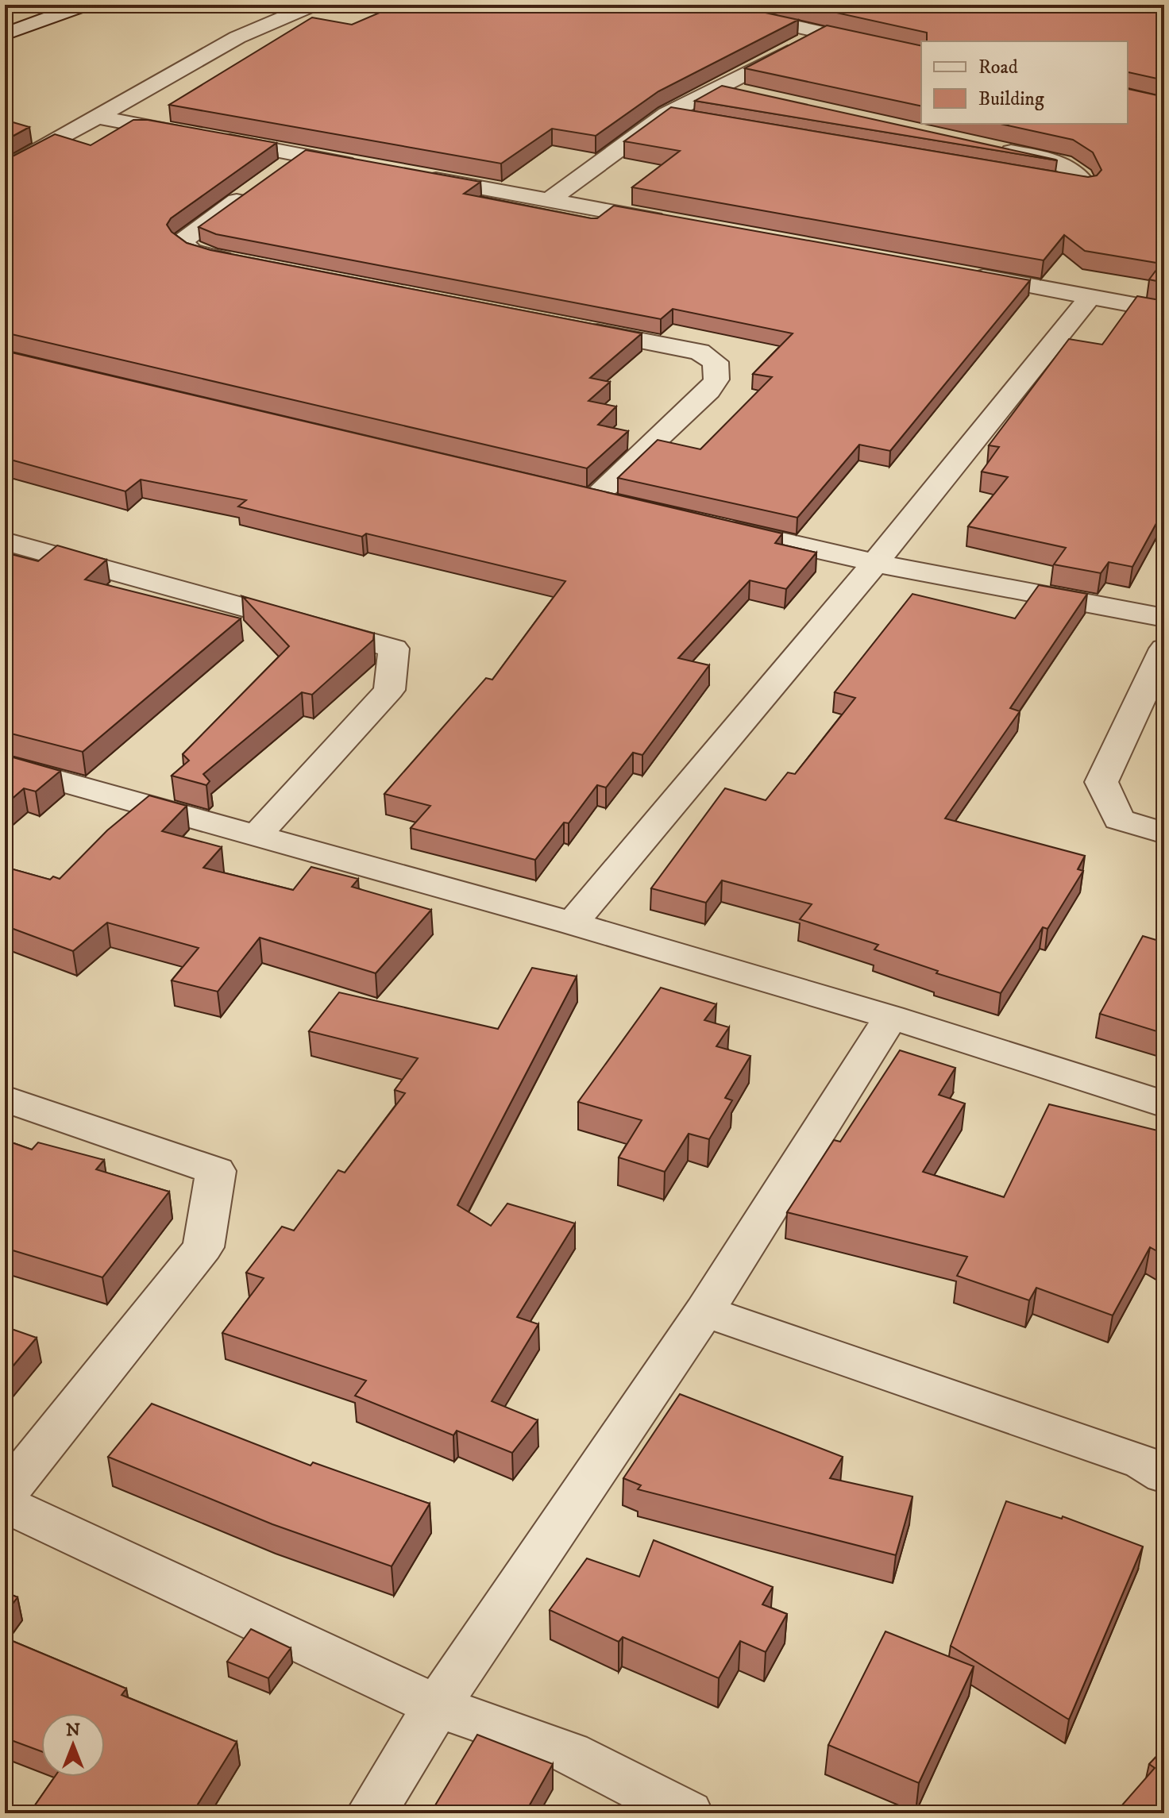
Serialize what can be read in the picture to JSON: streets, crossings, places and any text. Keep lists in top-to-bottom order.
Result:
{
  "legend": ["Road", "Building"],
  "north": "top"
}
